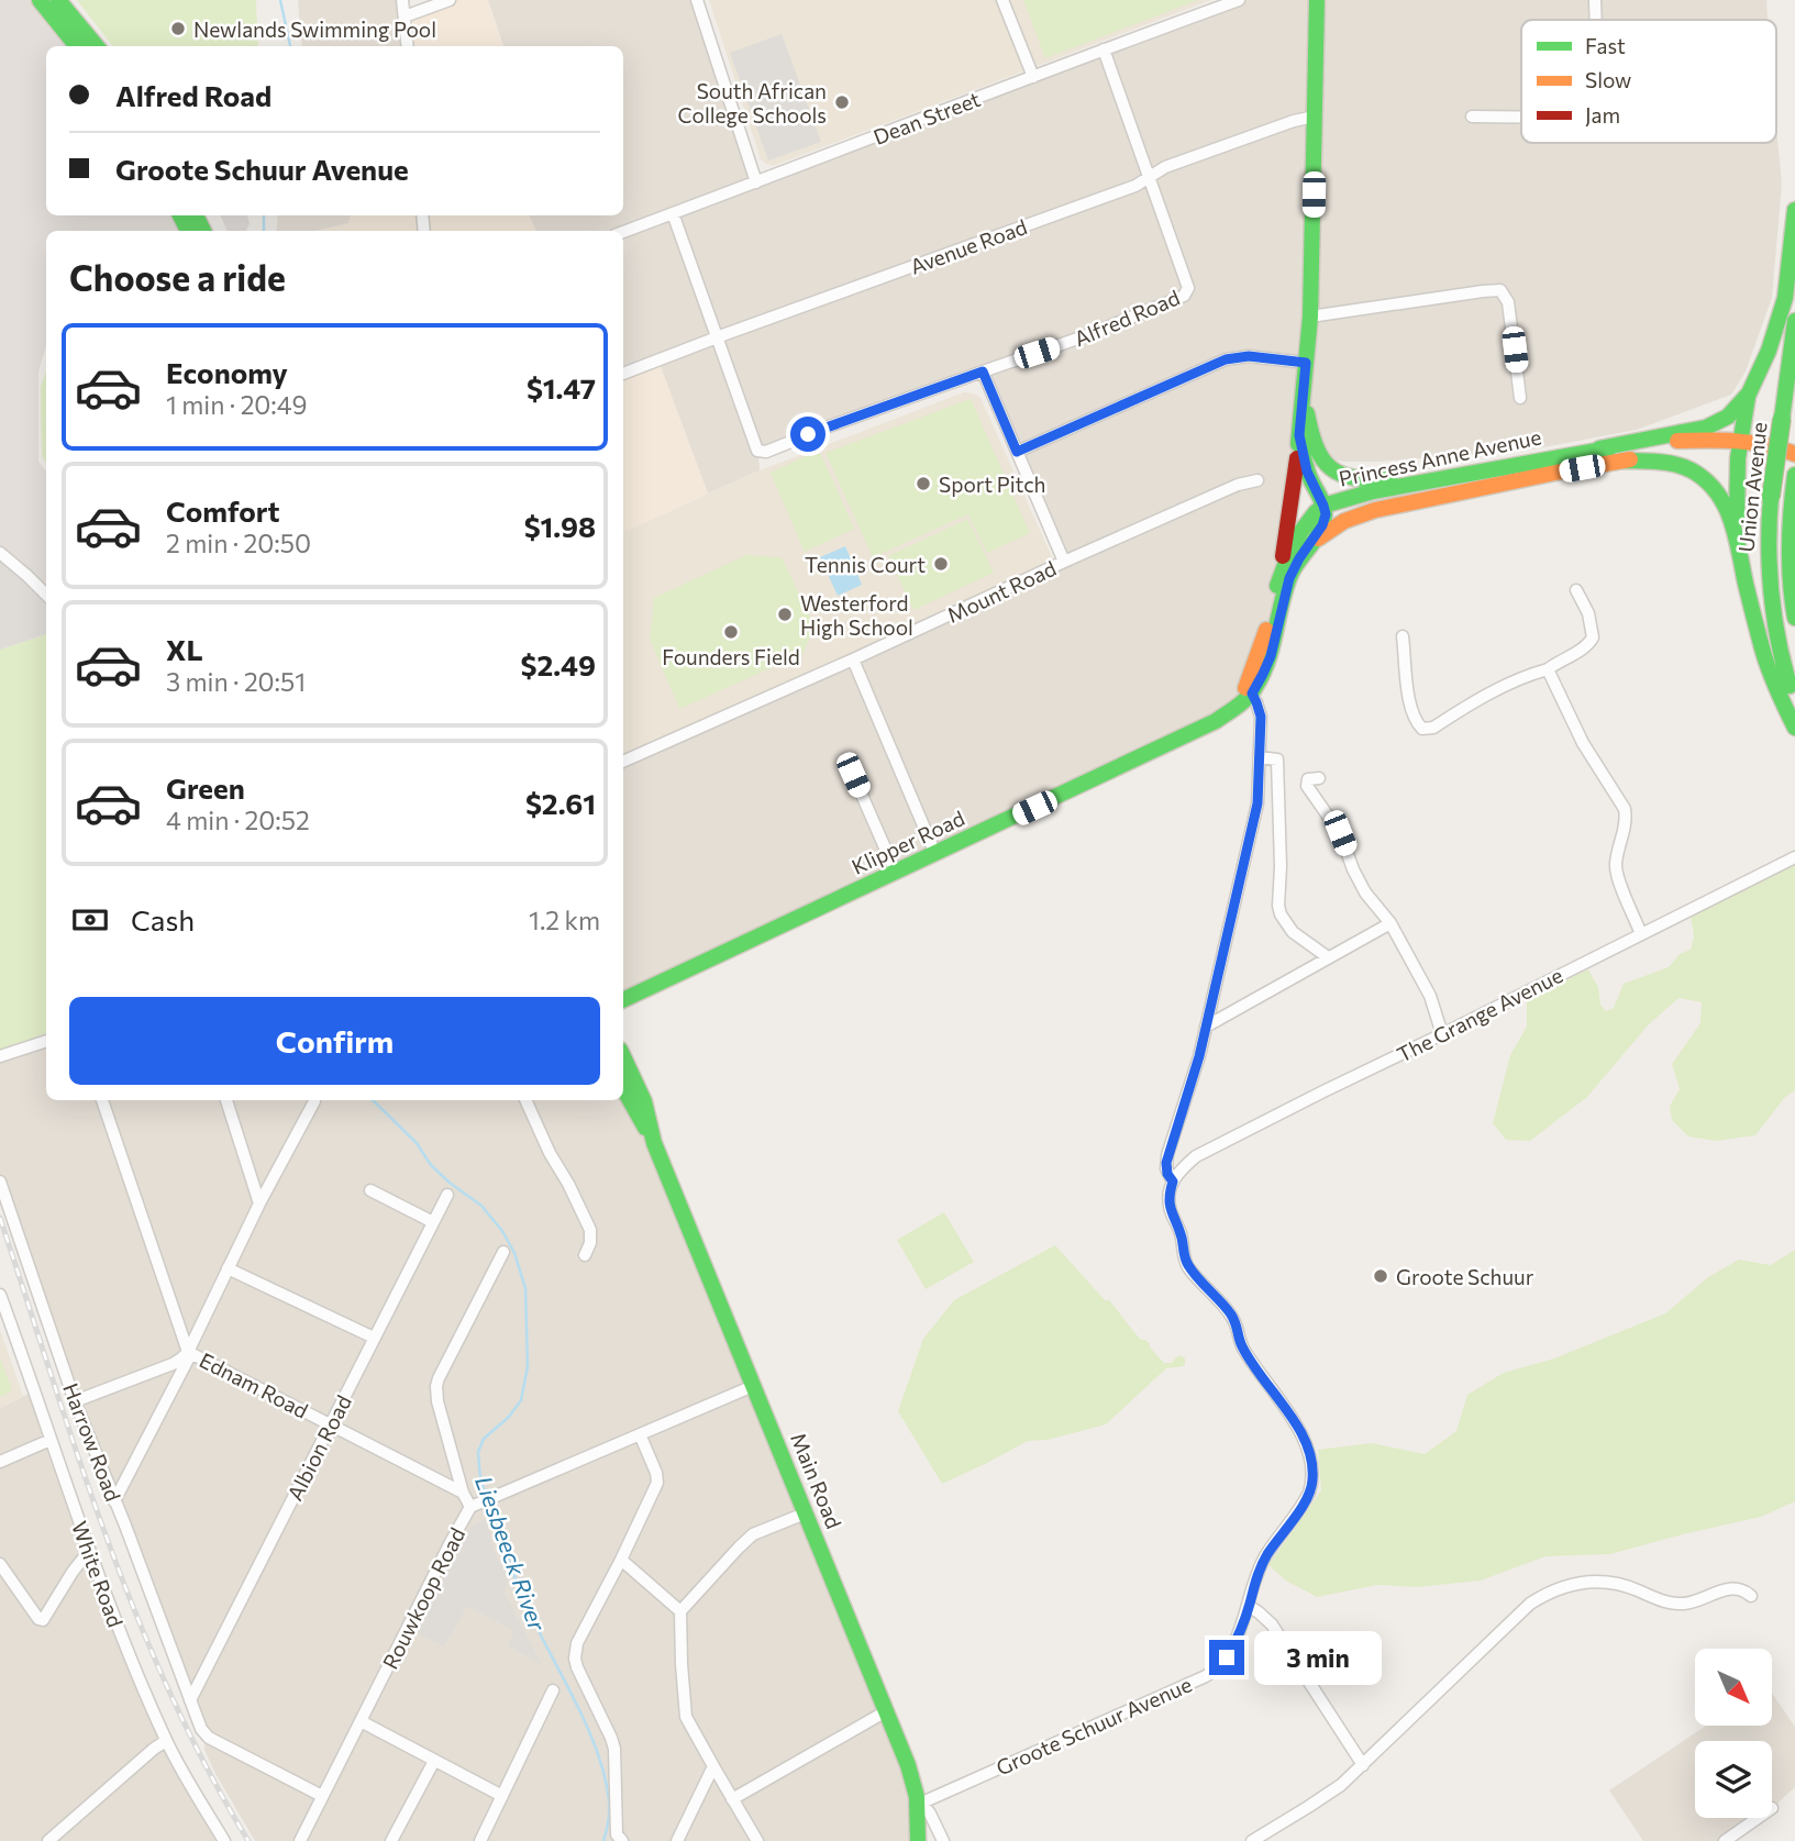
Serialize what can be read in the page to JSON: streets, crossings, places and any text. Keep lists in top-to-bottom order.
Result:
{
  "streets": {
    "main road": [
      "Princess Anne Avenue",
      "Union Avenue",
      "Klipper Road",
      "Main Road"
    ],
    "street": [
      "Dean Street",
      "Avenue Road",
      "Alfred Road",
      "Mount Road",
      "The Grange Avenue",
      "Ednam Road",
      "Harrow Road",
      "Albion Road",
      "White Road",
      "Rouwkoop Road",
      "Groote Schuur Avenue"
    ]
  },
  "crossings": [
    ["Avenue Road", "Alfred Road"],
    ["Princess Anne Avenue", "Klipper Road"],
    ["Klipper Road", "Groote Schuur Avenue"],
    ["The Grange Avenue", "Groote Schuur Avenue"],
    ["Ednam Road", "Albion Road"],
    ["Harrow Road", "Albion Road"],
    ["Harrow Road", "Rouwkoop Road"],
    ["Main Road", "Groote Schuur Avenue"]
  ],
  "water": ["Liesbeeck River"],
  "places": [
    "Newlands Swimming Pool",
    "South African College Schools",
    "Sport Pitch",
    "Tennis Court",
    "Westerford High School",
    "Founders Field",
    "Groote Schuur"
  ],
  "legend": ["Fast", "Slow", "Jam"],
  "north": "bottom right",
  "page": {
    "banner": ["Alfred Road", "Groote Schuur Avenue"],
    "heading": "Choose a ride",
    "list": [
      {
        "name": "Economy",
        "note": "1 min · 20:49",
        "value": "$1.47"
      },
      {
        "name": "Comfort",
        "note": "2 min · 20:50",
        "value": "$1.98"
      },
      {
        "name": "XL",
        "note": "3 min · 20:51",
        "value": "$2.49"
      },
      {
        "name": "Green",
        "note": "4 min · 20:52",
        "value": "$2.61"
      }
    ],
    "pay": ["Cash", "1.2 km"],
    "buttons": "Confirm",
    "bubble": "3 min"
  }
}
